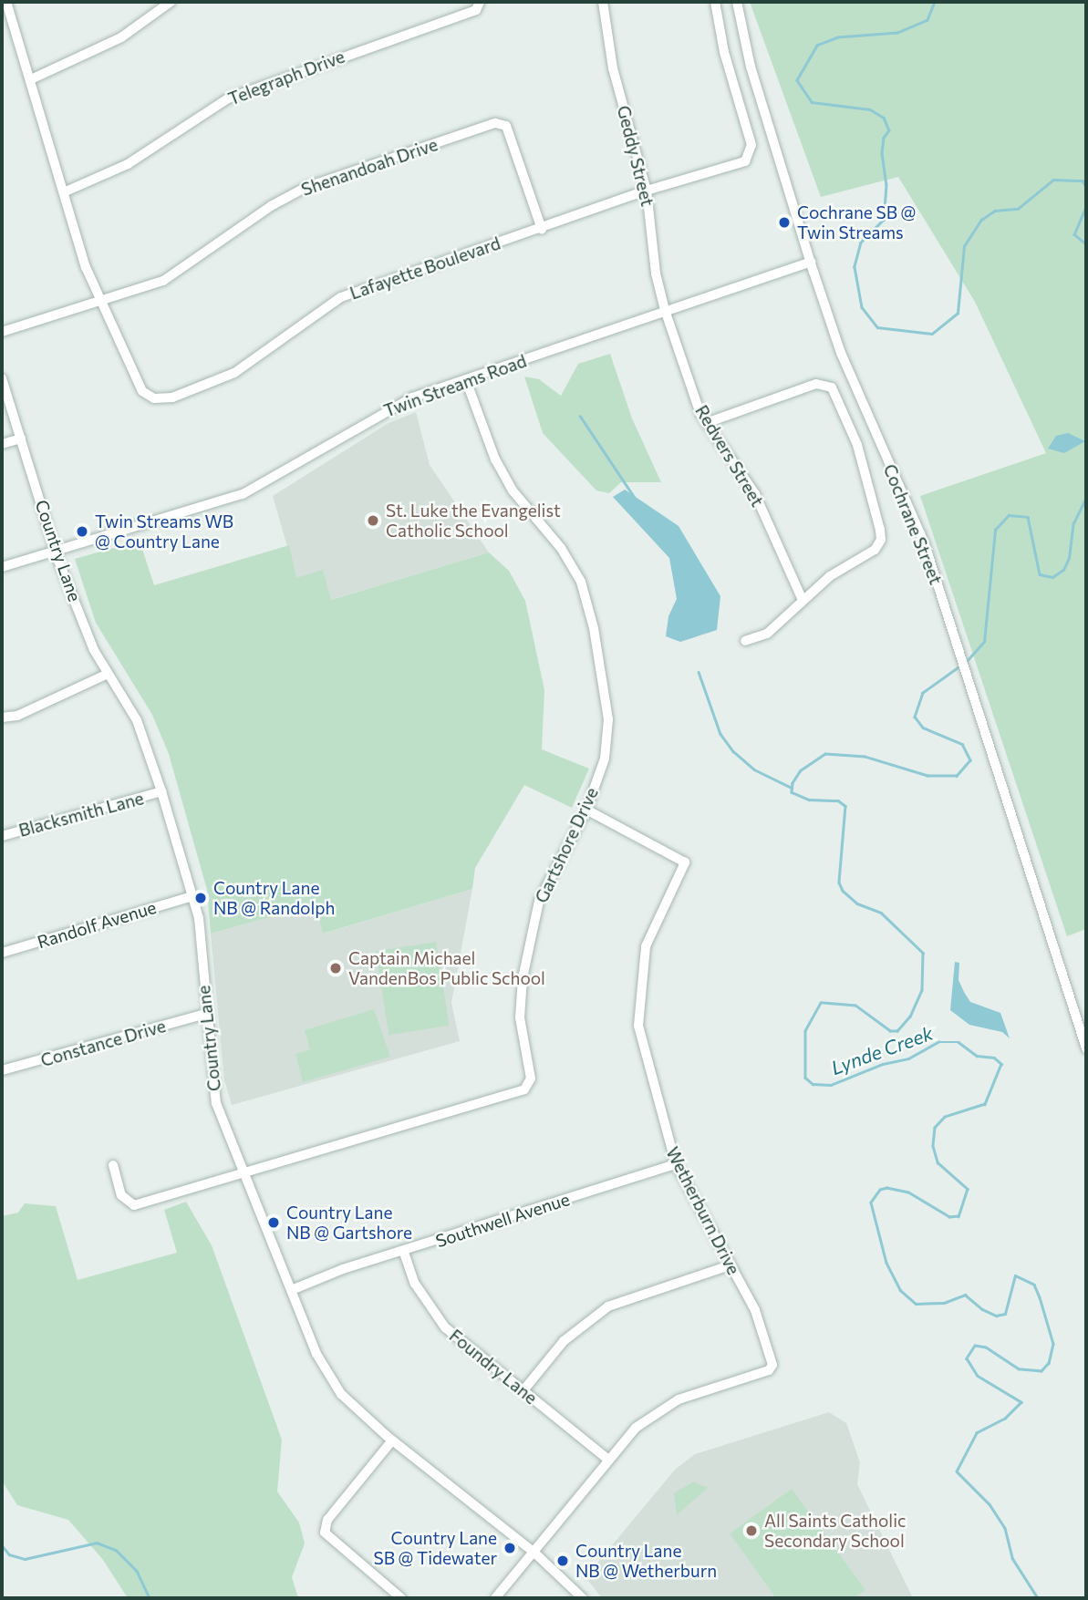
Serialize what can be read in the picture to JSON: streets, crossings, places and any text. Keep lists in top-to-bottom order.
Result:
{
  "streets": {
    "street": [
      "Telegraph Drive",
      "Geddy Street",
      "Shenandoah Drive",
      "Lafayette Boulevard",
      "Twin Streams Road",
      "Redvers Street",
      "Cochrane Street",
      "Country Lane",
      "Blacksmith Lane",
      "Gartshore Drive",
      "Randolf Avenue",
      "Constance Drive",
      "Wetherburn Drive",
      "Southwell Avenue",
      "Foundry Lane"
    ]
  },
  "crossings": [
    ["Telegraph Drive", "Lafayette Boulevard"],
    ["Geddy Street", "Lafayette Boulevard"],
    ["Geddy Street", "Twin Streams Road"],
    ["Geddy Street", "Redvers Street"],
    ["Shenandoah Drive", "Lafayette Boulevard"],
    ["Twin Streams Road", "Redvers Street"],
    ["Twin Streams Road", "Cochrane Street"],
    ["Twin Streams Road", "Country Lane"],
    ["Twin Streams Road", "Gartshore Drive"],
    ["Country Lane", "Blacksmith Lane"],
    ["Country Lane", "Gartshore Drive"],
    ["Country Lane", "Randolf Avenue"],
    ["Country Lane", "Constance Drive"],
    ["Country Lane", "Wetherburn Drive"],
    ["Country Lane", "Southwell Avenue"],
    ["Gartshore Drive", "Wetherburn Drive"],
    ["Wetherburn Drive", "Southwell Avenue"],
    ["Wetherburn Drive", "Foundry Lane"],
    ["Southwell Avenue", "Foundry Lane"]
  ],
  "water": ["Lynde Creek"],
  "places": [
    "Cochrane SB @ Twin Streams",
    "St. Luke the Evangelist Catholic School",
    "Twin Streams WB @ Country Lane",
    "Country Lane NB @ Randolph",
    "Captain Michael VandenBos Public School",
    "Country Lane NB @ Gartshore",
    "All Saints Catholic Secondary School",
    "Country Lane SB @ Tidewater",
    "Country Lane NB @ Wetherburn"
  ]
}
